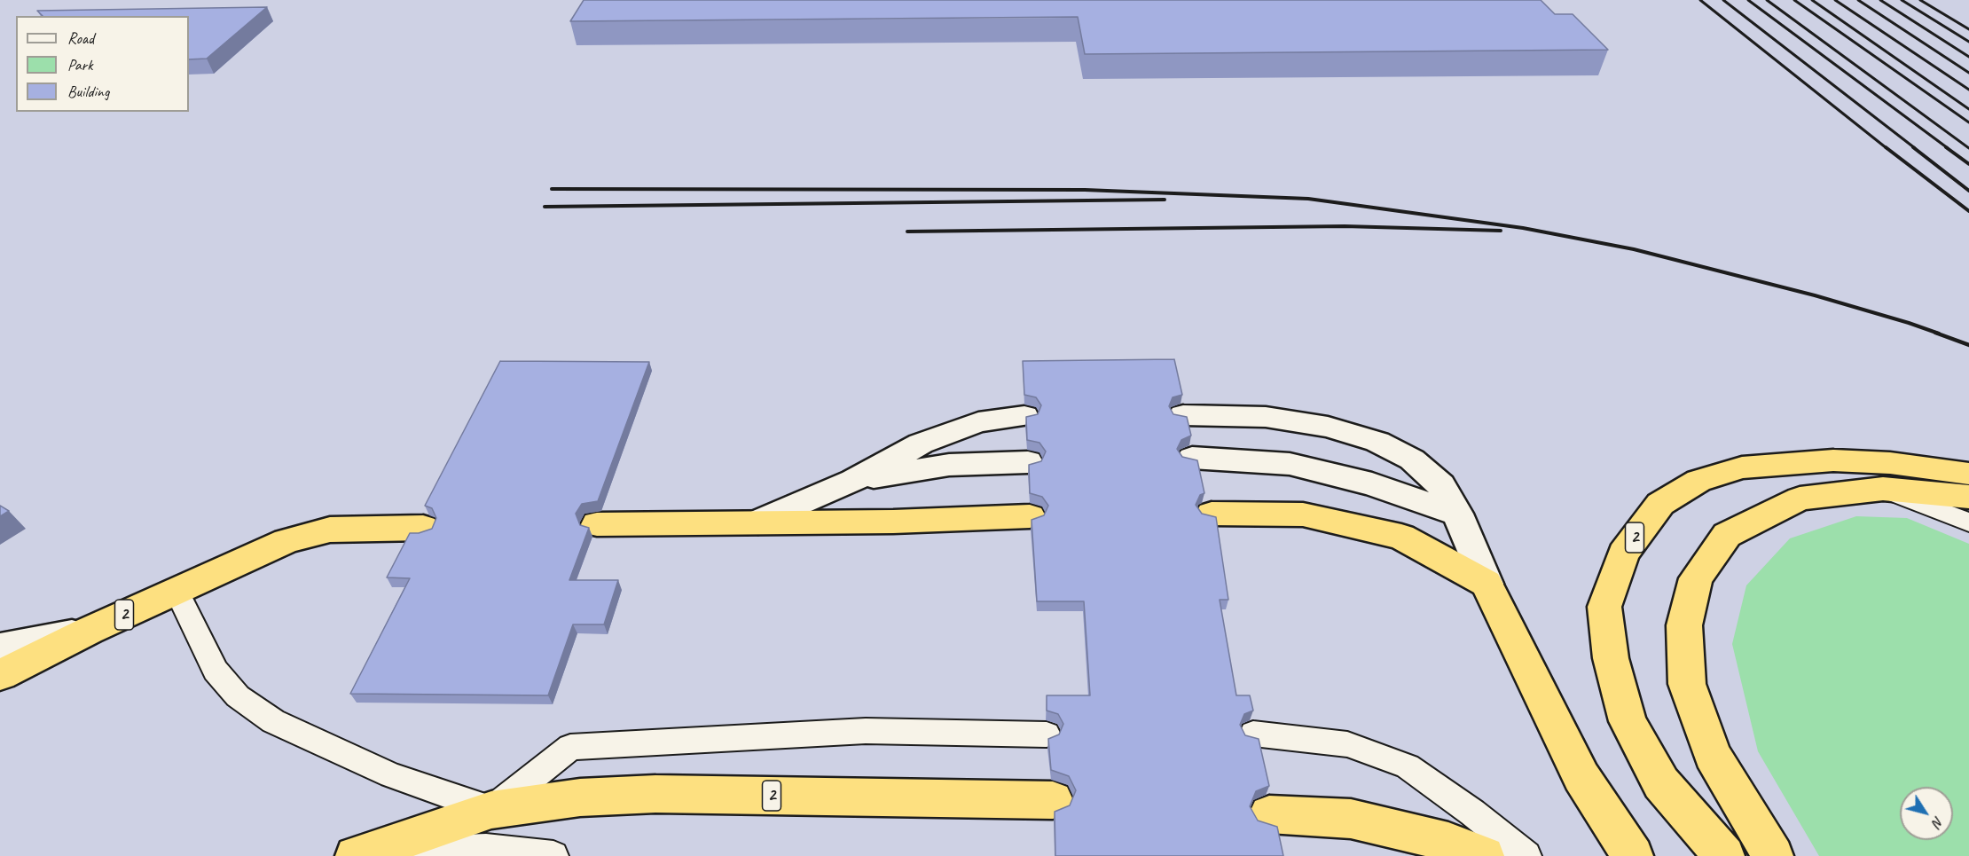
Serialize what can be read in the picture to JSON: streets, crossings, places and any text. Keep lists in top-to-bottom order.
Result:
{
  "streets": {
    "highway": ["2"]
  },
  "legend": ["Road", "Park", "Building"],
  "north": "bottom right"
}
